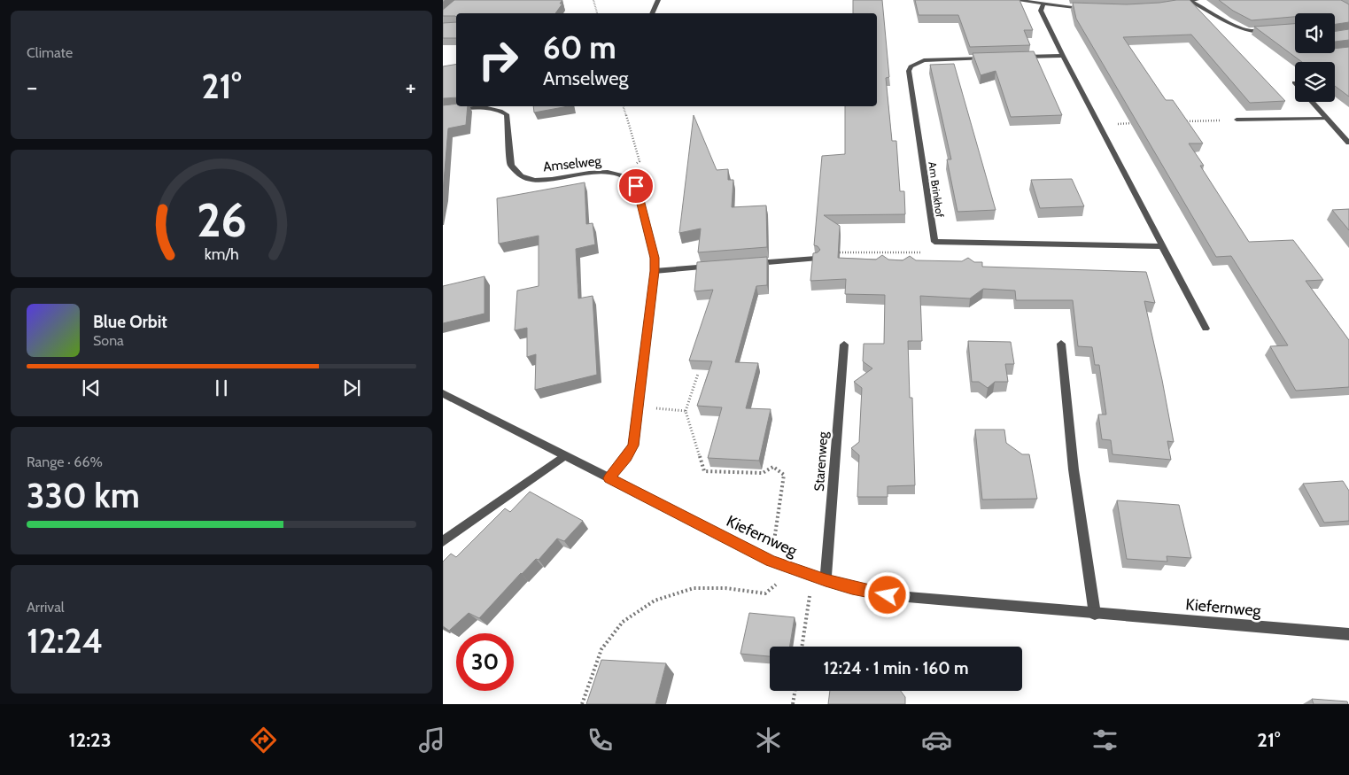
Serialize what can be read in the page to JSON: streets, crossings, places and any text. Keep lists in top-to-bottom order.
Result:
{
  "streets": {
    "street": [
      "Amselweg",
      "Am Brinkhof",
      "Starenweg",
      "Kiefernweg"
    ]
  },
  "crossings": [
    ["Starenweg", "Kiefernweg"]
  ],
  "page": {
    "tile": [
      "Climate",
      ["Range · 66%", "330 km"],
      ["Arrival", "12:24"]
    ],
    "turn": ["60 m", "Amselweg"],
    "heat": ["−", "21°", "+"],
    "song": ["Blue Orbit", "Sona"],
    "limit": "30",
    "trip": "12:24 · 1 min · 160 m",
    "tabs": ["12:23", "21°"],
    "gauge": ["26", "km/h"]
  }
}
